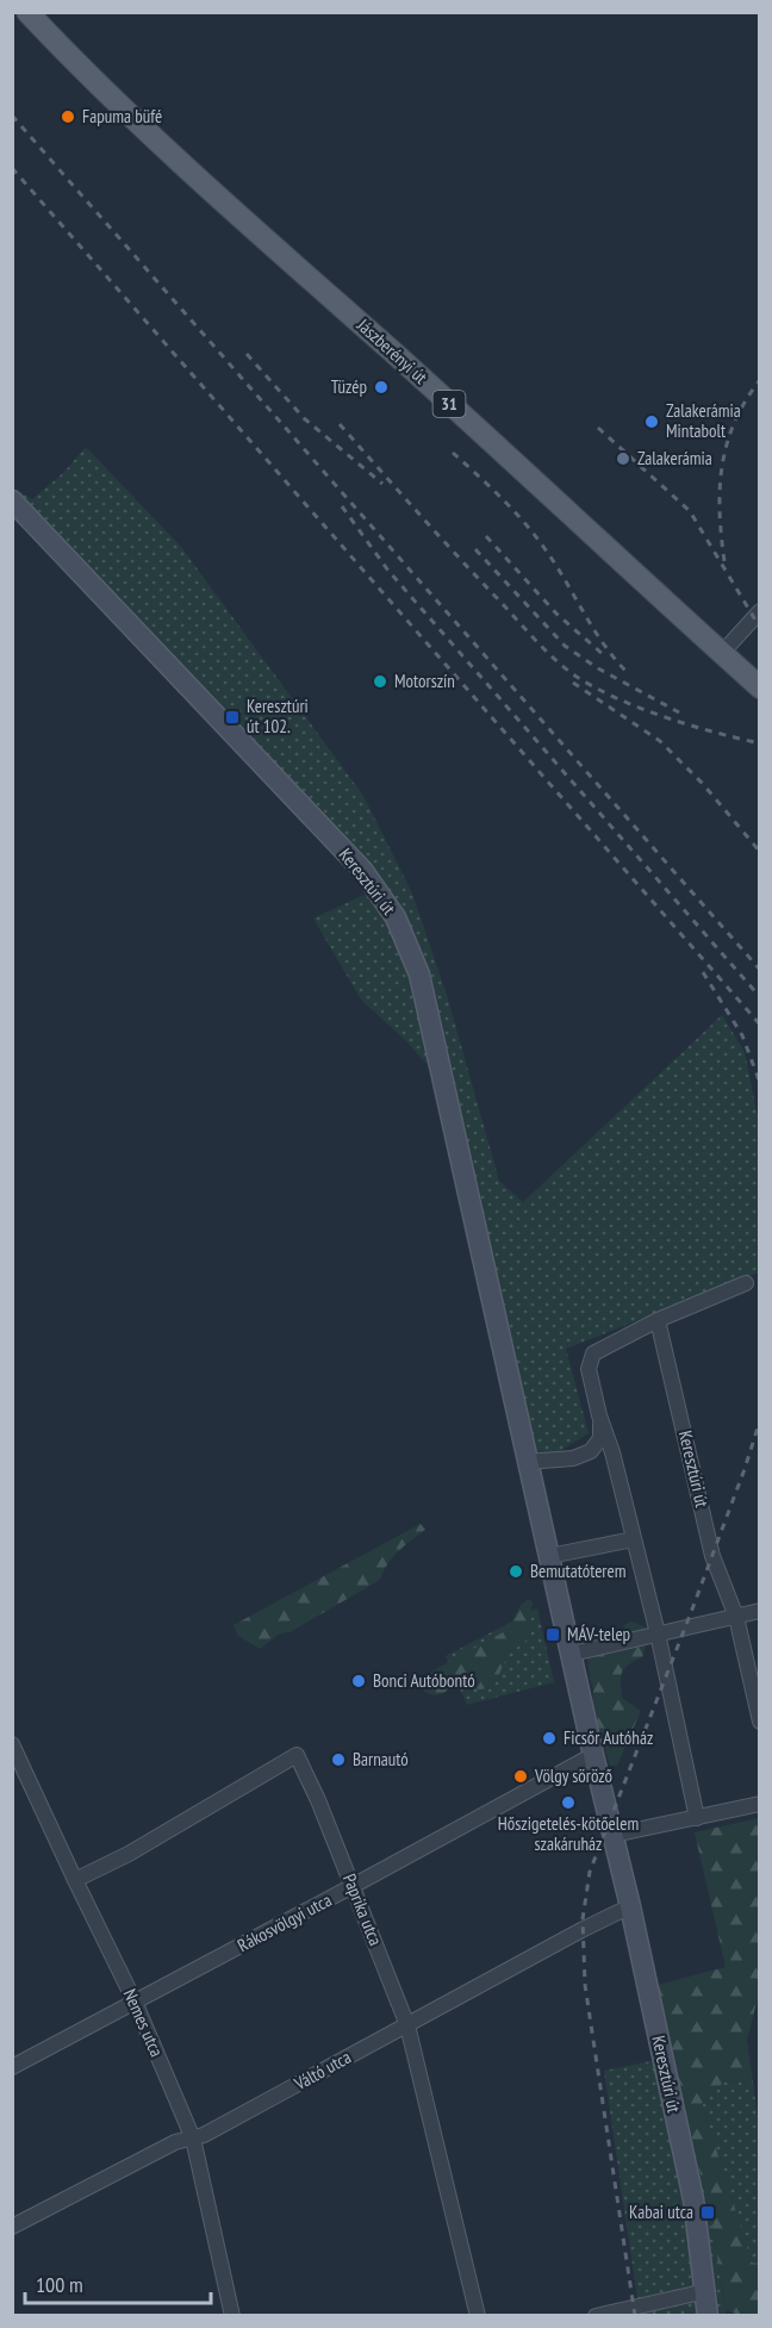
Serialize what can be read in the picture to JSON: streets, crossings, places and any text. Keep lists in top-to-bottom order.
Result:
{
  "streets": {
    "main road": ["Jászberényi út", "31", "Keresztúri út"],
    "street": [
      "Paprika utca",
      "Rákosvölgyi utca",
      "Nemes utca",
      "Váltó utca"
    ]
  },
  "crossings": [
    ["Keresztúri út", "Rákosvölgyi utca"],
    ["Keresztúri út", "Váltó utca"],
    ["Paprika utca", "Rákosvölgyi utca"],
    ["Paprika utca", "Nemes utca"],
    ["Paprika utca", "Váltó utca"],
    ["Rákosvölgyi utca", "Nemes utca"],
    ["Nemes utca", "Váltó utca"]
  ],
  "places": {
    "other": [
      "Fapuma büfé",
      "Tüzép",
      "Zalakerámia Mintabolt",
      "Zalakerámia",
      "Motorszín",
      "Bemutatóterem",
      "Bonci Autóbontó",
      "Ficsőr Autóház",
      "Barnautó",
      "Völgy söröző",
      "Hőszigetelés-kötőelem szakáruház"
    ],
    "transit": ["Keresztúri út 102.", "MÁV-telep", "Kabai utca"]
  },
  "scale_bar": "100 m"
}
